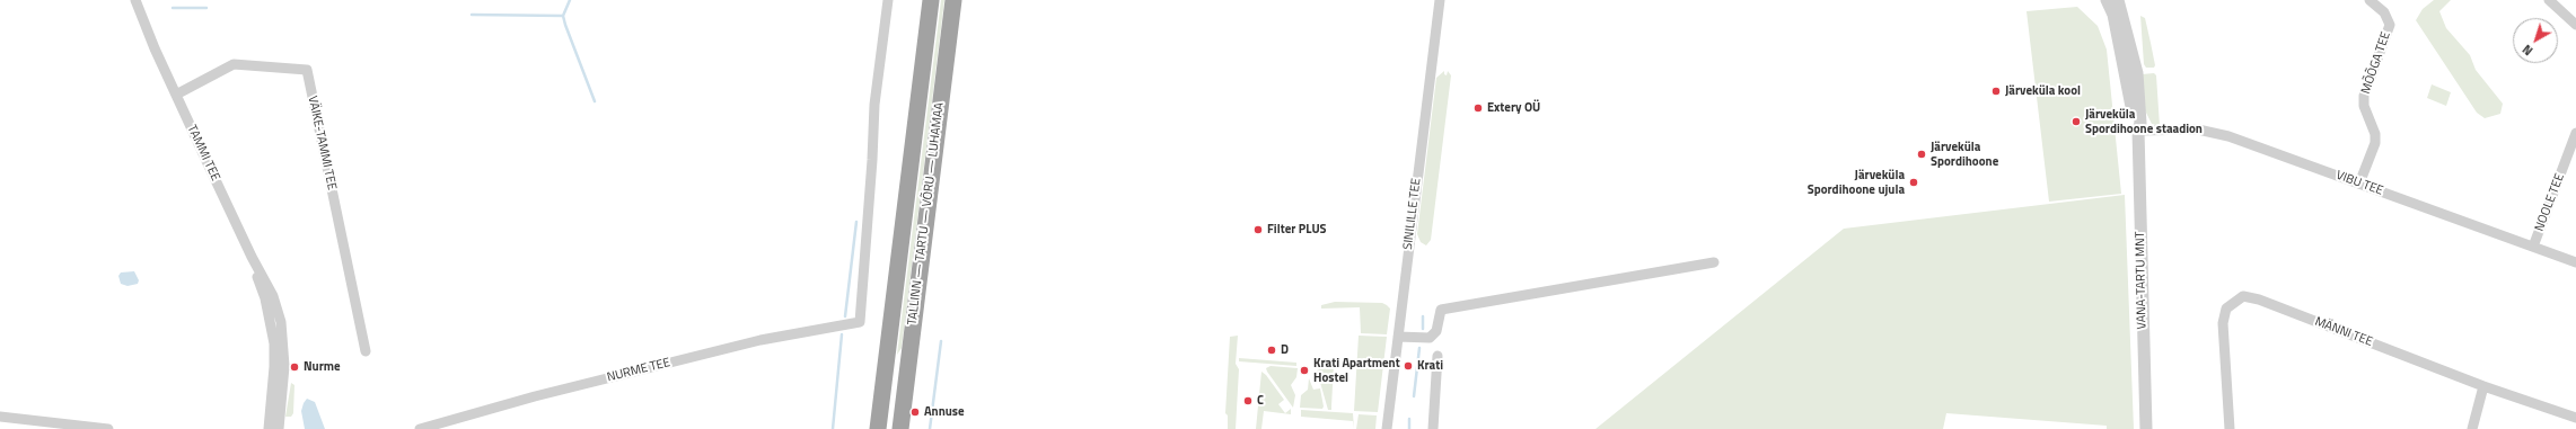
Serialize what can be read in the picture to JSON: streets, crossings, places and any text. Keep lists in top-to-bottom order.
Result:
{
  "streets": {
    "highway": ["TALLINN — TARTU — VÕRU — LUHAMAA"],
    "street": [
      "MÕÕGA TEE",
      "VÄIKE-TAMMI TEE",
      "TAMMI TEE",
      "VIBU TEE",
      "NOOLE TEE",
      "SINILILLE TEE",
      "VANA-TARTU MNT",
      "MÄNNI TEE",
      "NURME TEE"
    ]
  },
  "crossings": [
    ["MÕÕGA TEE", "VIBU TEE"],
    ["VÄIKE-TAMMI TEE", "TAMMI TEE"],
    ["VIBU TEE", "NOOLE TEE"],
    ["VIBU TEE", "VANA-TARTU MNT"]
  ],
  "places": [
    "Järveküla kool",
    "Extery OÜ",
    "Järveküla Spordihoone staadion",
    "Järveküla Spordihoone",
    "Järveküla Spordihoone ujula",
    "Filter PLUS",
    "D",
    "Krati",
    "Nurme",
    "Krati Apartment Hostel",
    "C",
    "Annuse"
  ],
  "north": "bottom left"
}
